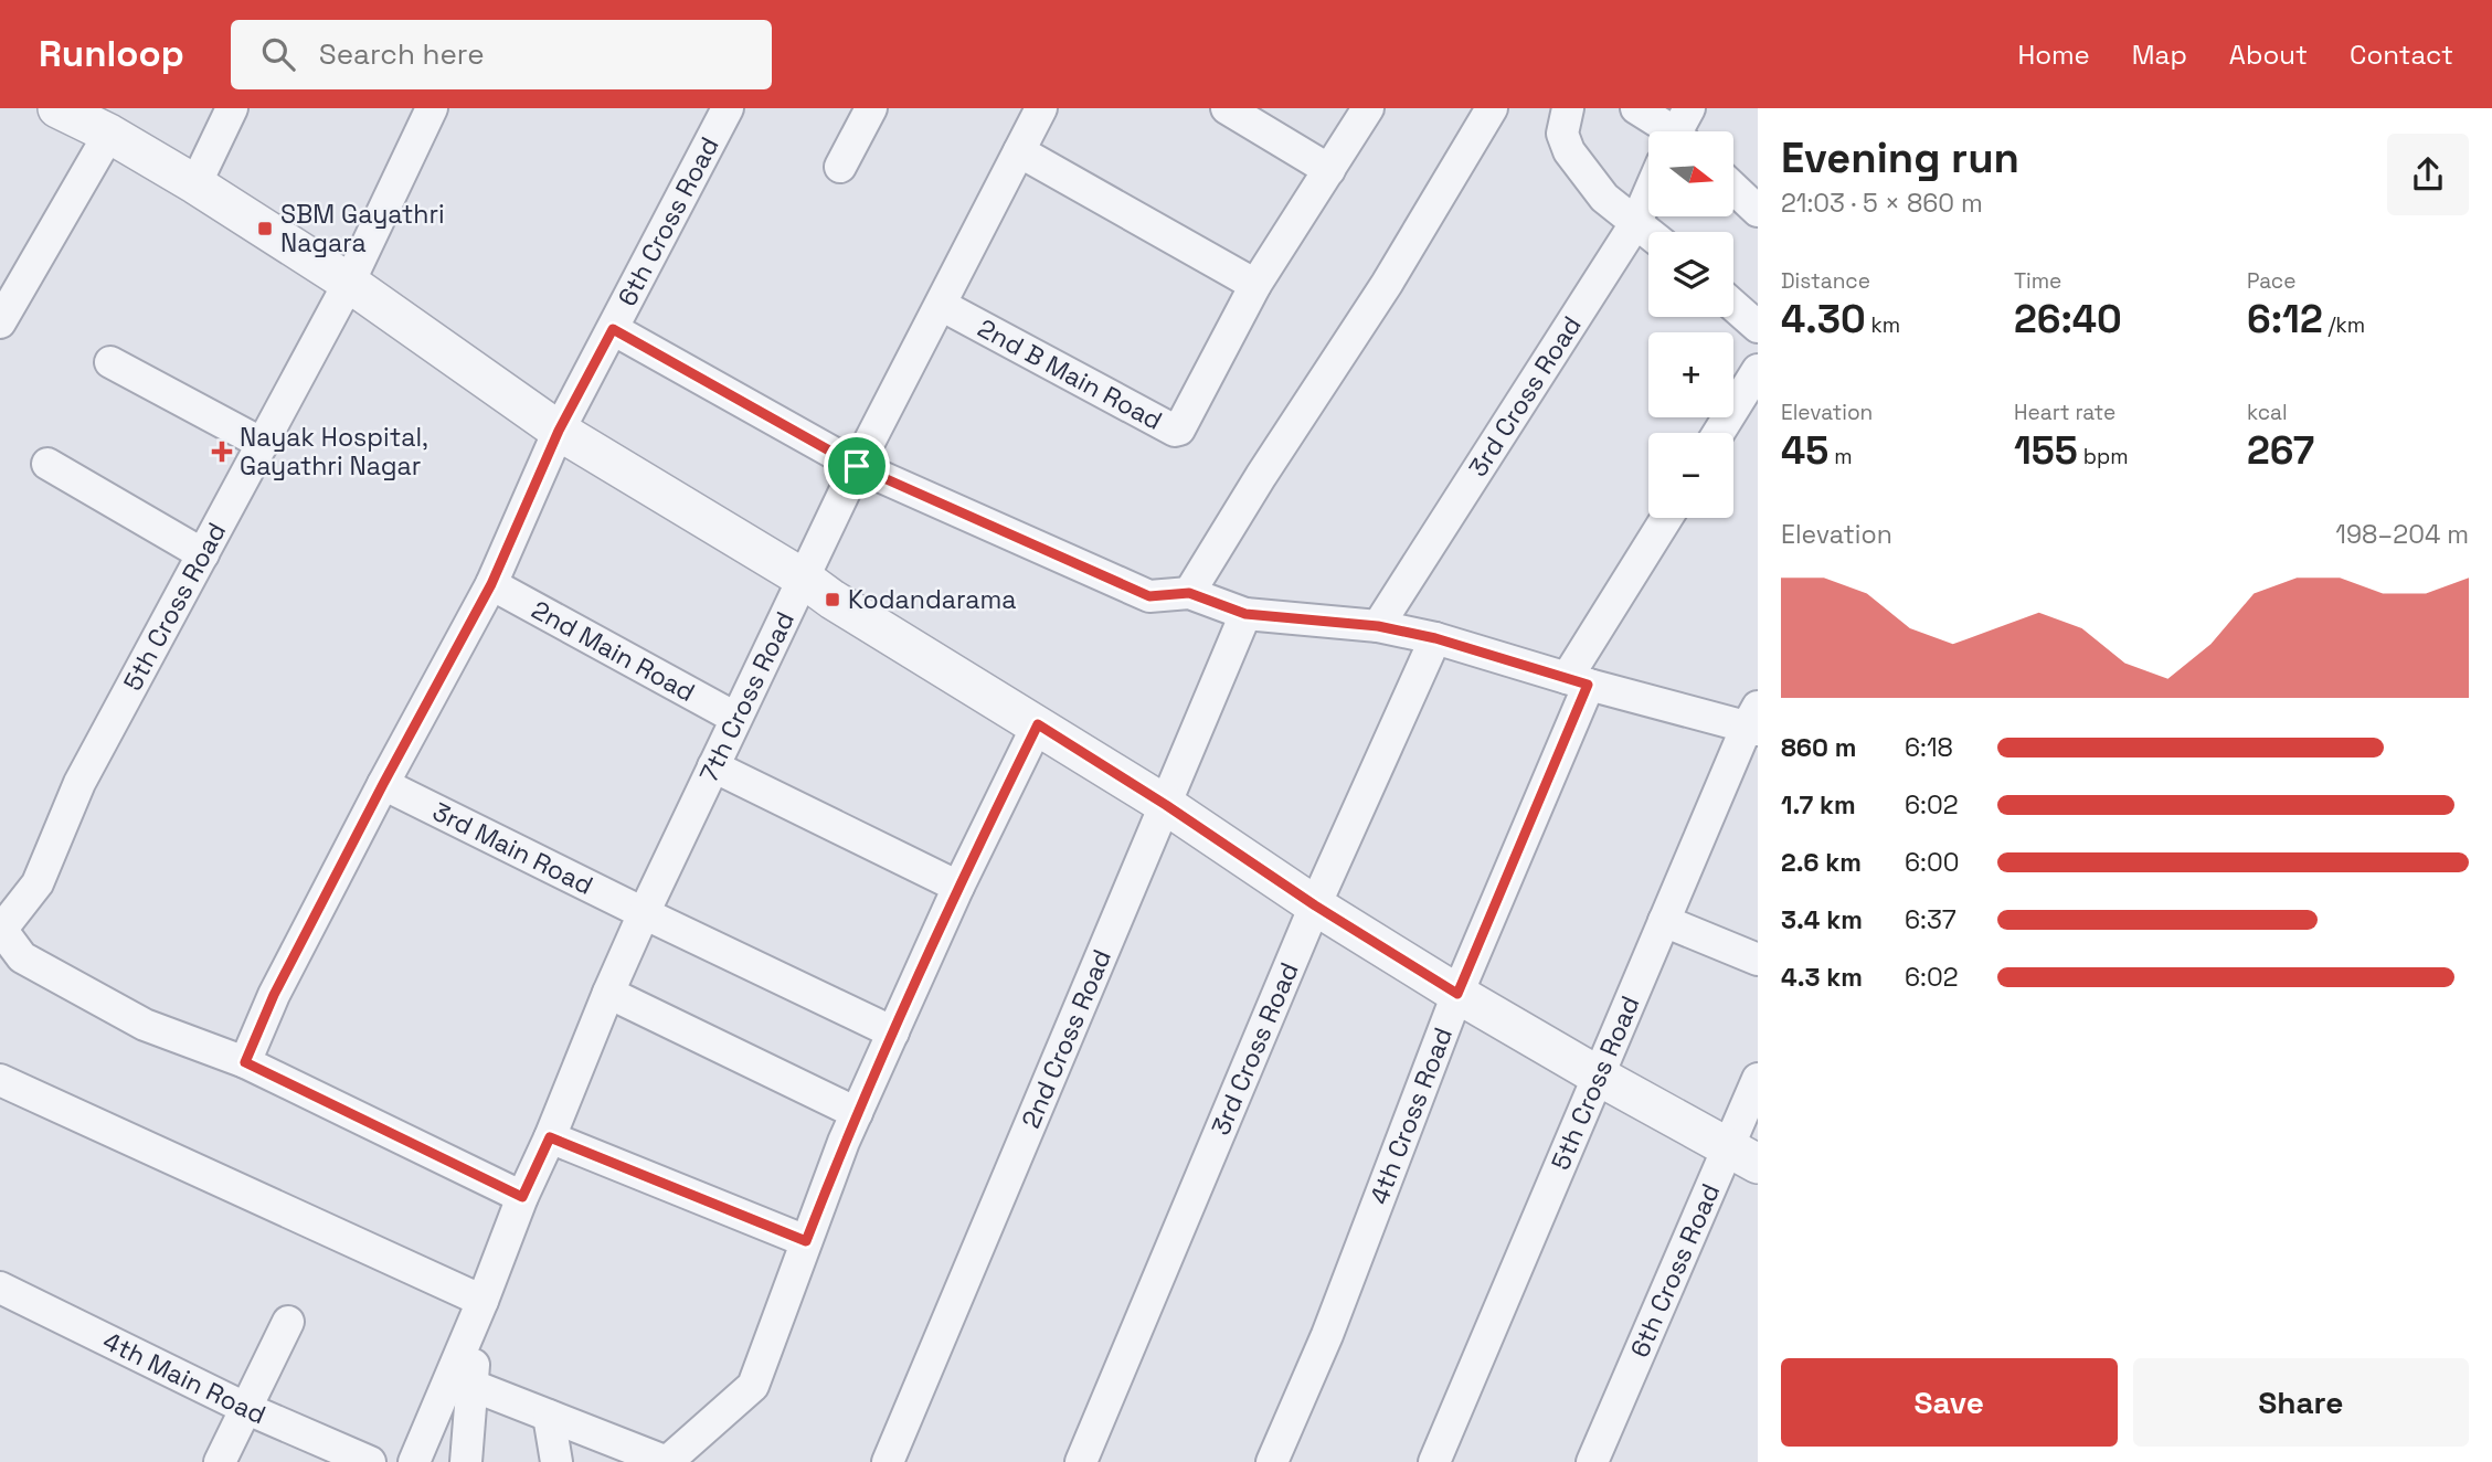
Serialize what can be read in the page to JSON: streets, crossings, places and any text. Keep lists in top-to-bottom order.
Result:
{
  "streets": {
    "street": [
      "6th Cross Road",
      "2nd B Main Road",
      "3rd Cross Road",
      "5th Cross Road",
      "2nd Main Road",
      "7th Cross Road",
      "3rd Main Road",
      "2nd Cross Road",
      "4th Cross Road",
      "4th Main Road"
    ]
  },
  "crossings": [
    ["6th Cross Road", "2nd Main Road"],
    ["6th Cross Road", "3rd Main Road"],
    ["2nd B Main Road", "7th Cross Road"],
    ["2nd Main Road", "7th Cross Road"],
    ["7th Cross Road", "3rd Main Road"]
  ],
  "places": {
    "transit": ["SBM Gayathri Nagara", "Kodandarama"],
    "health": ["Nayak Hospital, Gayathri Nagar"]
  },
  "north": "right",
  "page": {
    "header": "Runloop",
    "search": "Search here",
    "nav": [
      "Home",
      "Map",
      "About",
      "Contact"
    ],
    "heading": ["Evening run", "21:03 · 5 × 860 m"],
    "map_buttons": ["+", "−"],
    "stats": [
      ["Distance", "4.30 km"],
      ["Time", "26:40"],
      ["Pace", "6:12 /km"],
      ["Elevation", "45 m"],
      ["Heart rate", "155 bpm"],
      ["kcal", "267"]
    ],
    "chart": ["Elevation", "198–204 m"],
    "list": [
      {
        "name": "860 m",
        "note": "6:18"
      },
      {
        "name": "1.7 km",
        "note": "6:02"
      },
      {
        "name": "2.6 km",
        "note": "6:00"
      },
      {
        "name": "3.4 km",
        "note": "6:37"
      },
      {
        "name": "4.3 km",
        "note": "6:02"
      }
    ],
    "buttons": ["Save", "Share"]
  }
}
